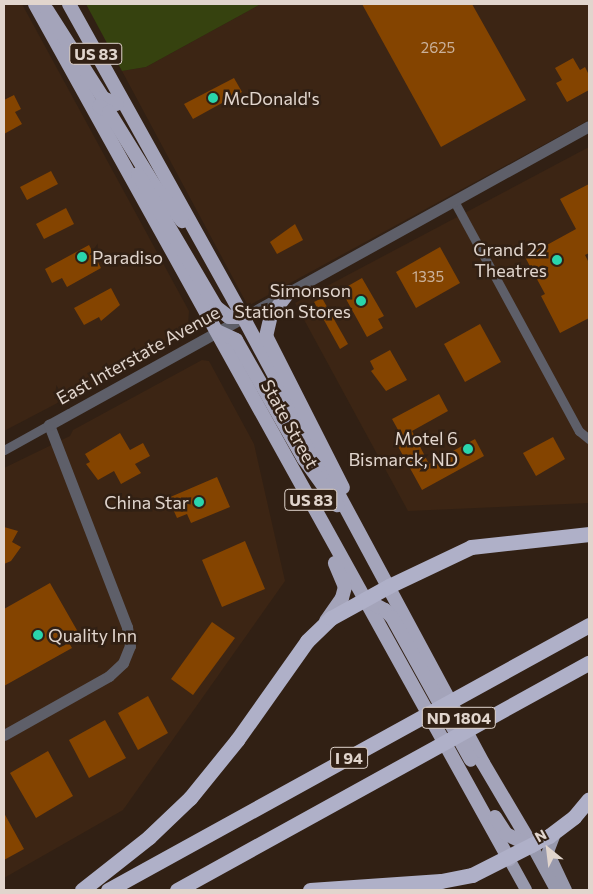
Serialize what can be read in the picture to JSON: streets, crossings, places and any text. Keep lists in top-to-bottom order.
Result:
{
  "streets": {
    "highway": [
      "US 83",
      "State Street",
      "ND 1804",
      "I 94"
    ],
    "street": ["East Interstate Avenue"]
  },
  "crossings": [
    ["East Interstate Avenue", "State Street"]
  ],
  "places": [
    "McDonald's",
    "Paradiso",
    "Grand 22 Theatres",
    "Simonson Station Stores",
    "Motel 6 Bismarck, ND",
    "China Star",
    "Quality Inn"
  ],
  "house_numbers": ["2625", "1335"],
  "north": "top left"
}
